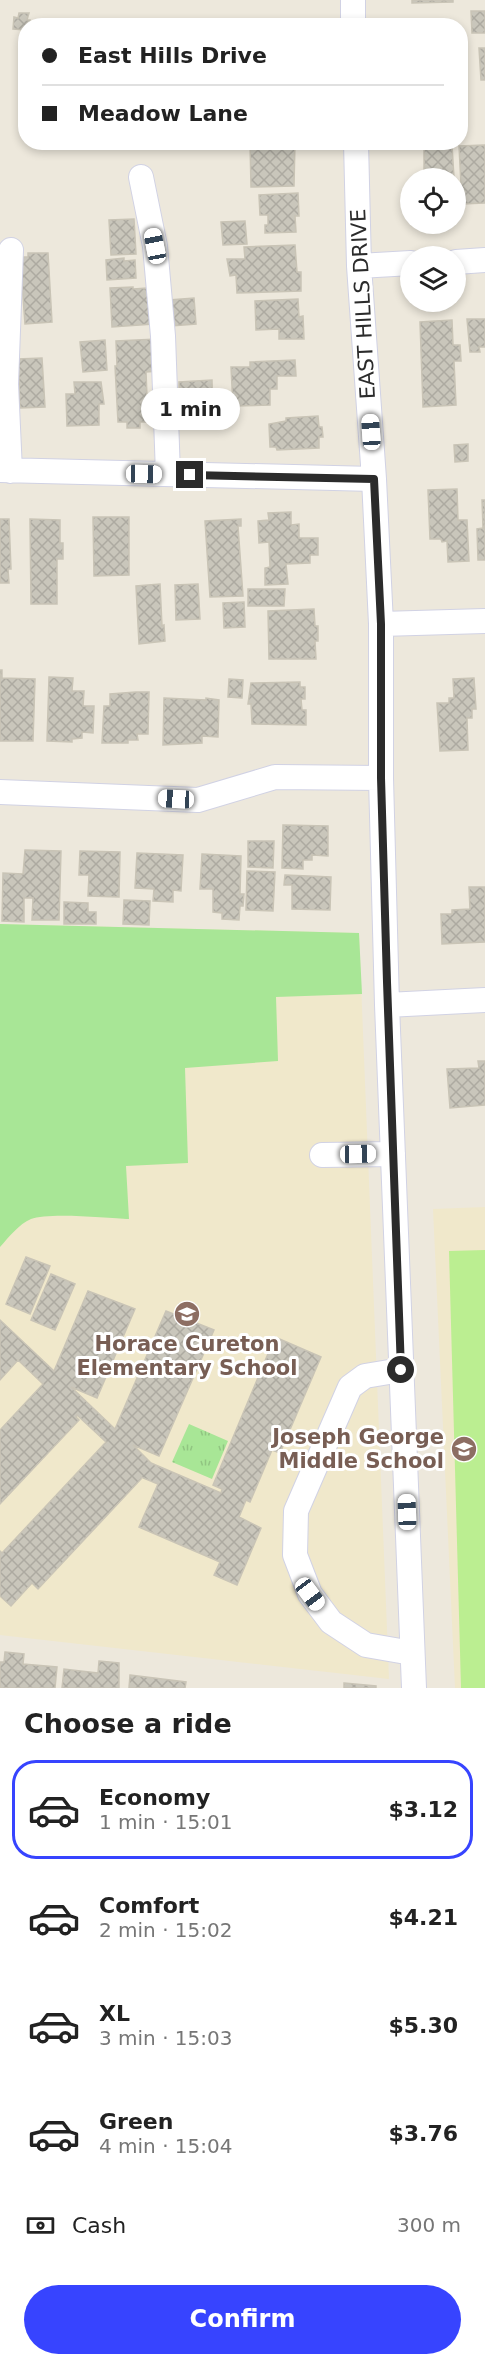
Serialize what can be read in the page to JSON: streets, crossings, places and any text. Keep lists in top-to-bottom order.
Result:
{
  "streets": {
    "street": ["EAST HILLS DRIVE"]
  },
  "places": {
    "school or university": ["Horace Cureton Elementary School", "Joseph George Middle School"]
  },
  "page": {
    "banner": ["East Hills Drive", "Meadow Lane"],
    "bubble": "1 min",
    "heading": "Choose a ride",
    "list": [
      {
        "name": "Economy",
        "note": "1 min · 15:01",
        "value": "$3.12"
      },
      {
        "name": "Comfort",
        "note": "2 min · 15:02",
        "value": "$4.21"
      },
      {
        "name": "XL",
        "note": "3 min · 15:03",
        "value": "$5.30"
      },
      {
        "name": "Green",
        "note": "4 min · 15:04",
        "value": "$3.76"
      }
    ],
    "pay": ["Cash", "300 m"],
    "buttons": "Confirm"
  }
}
